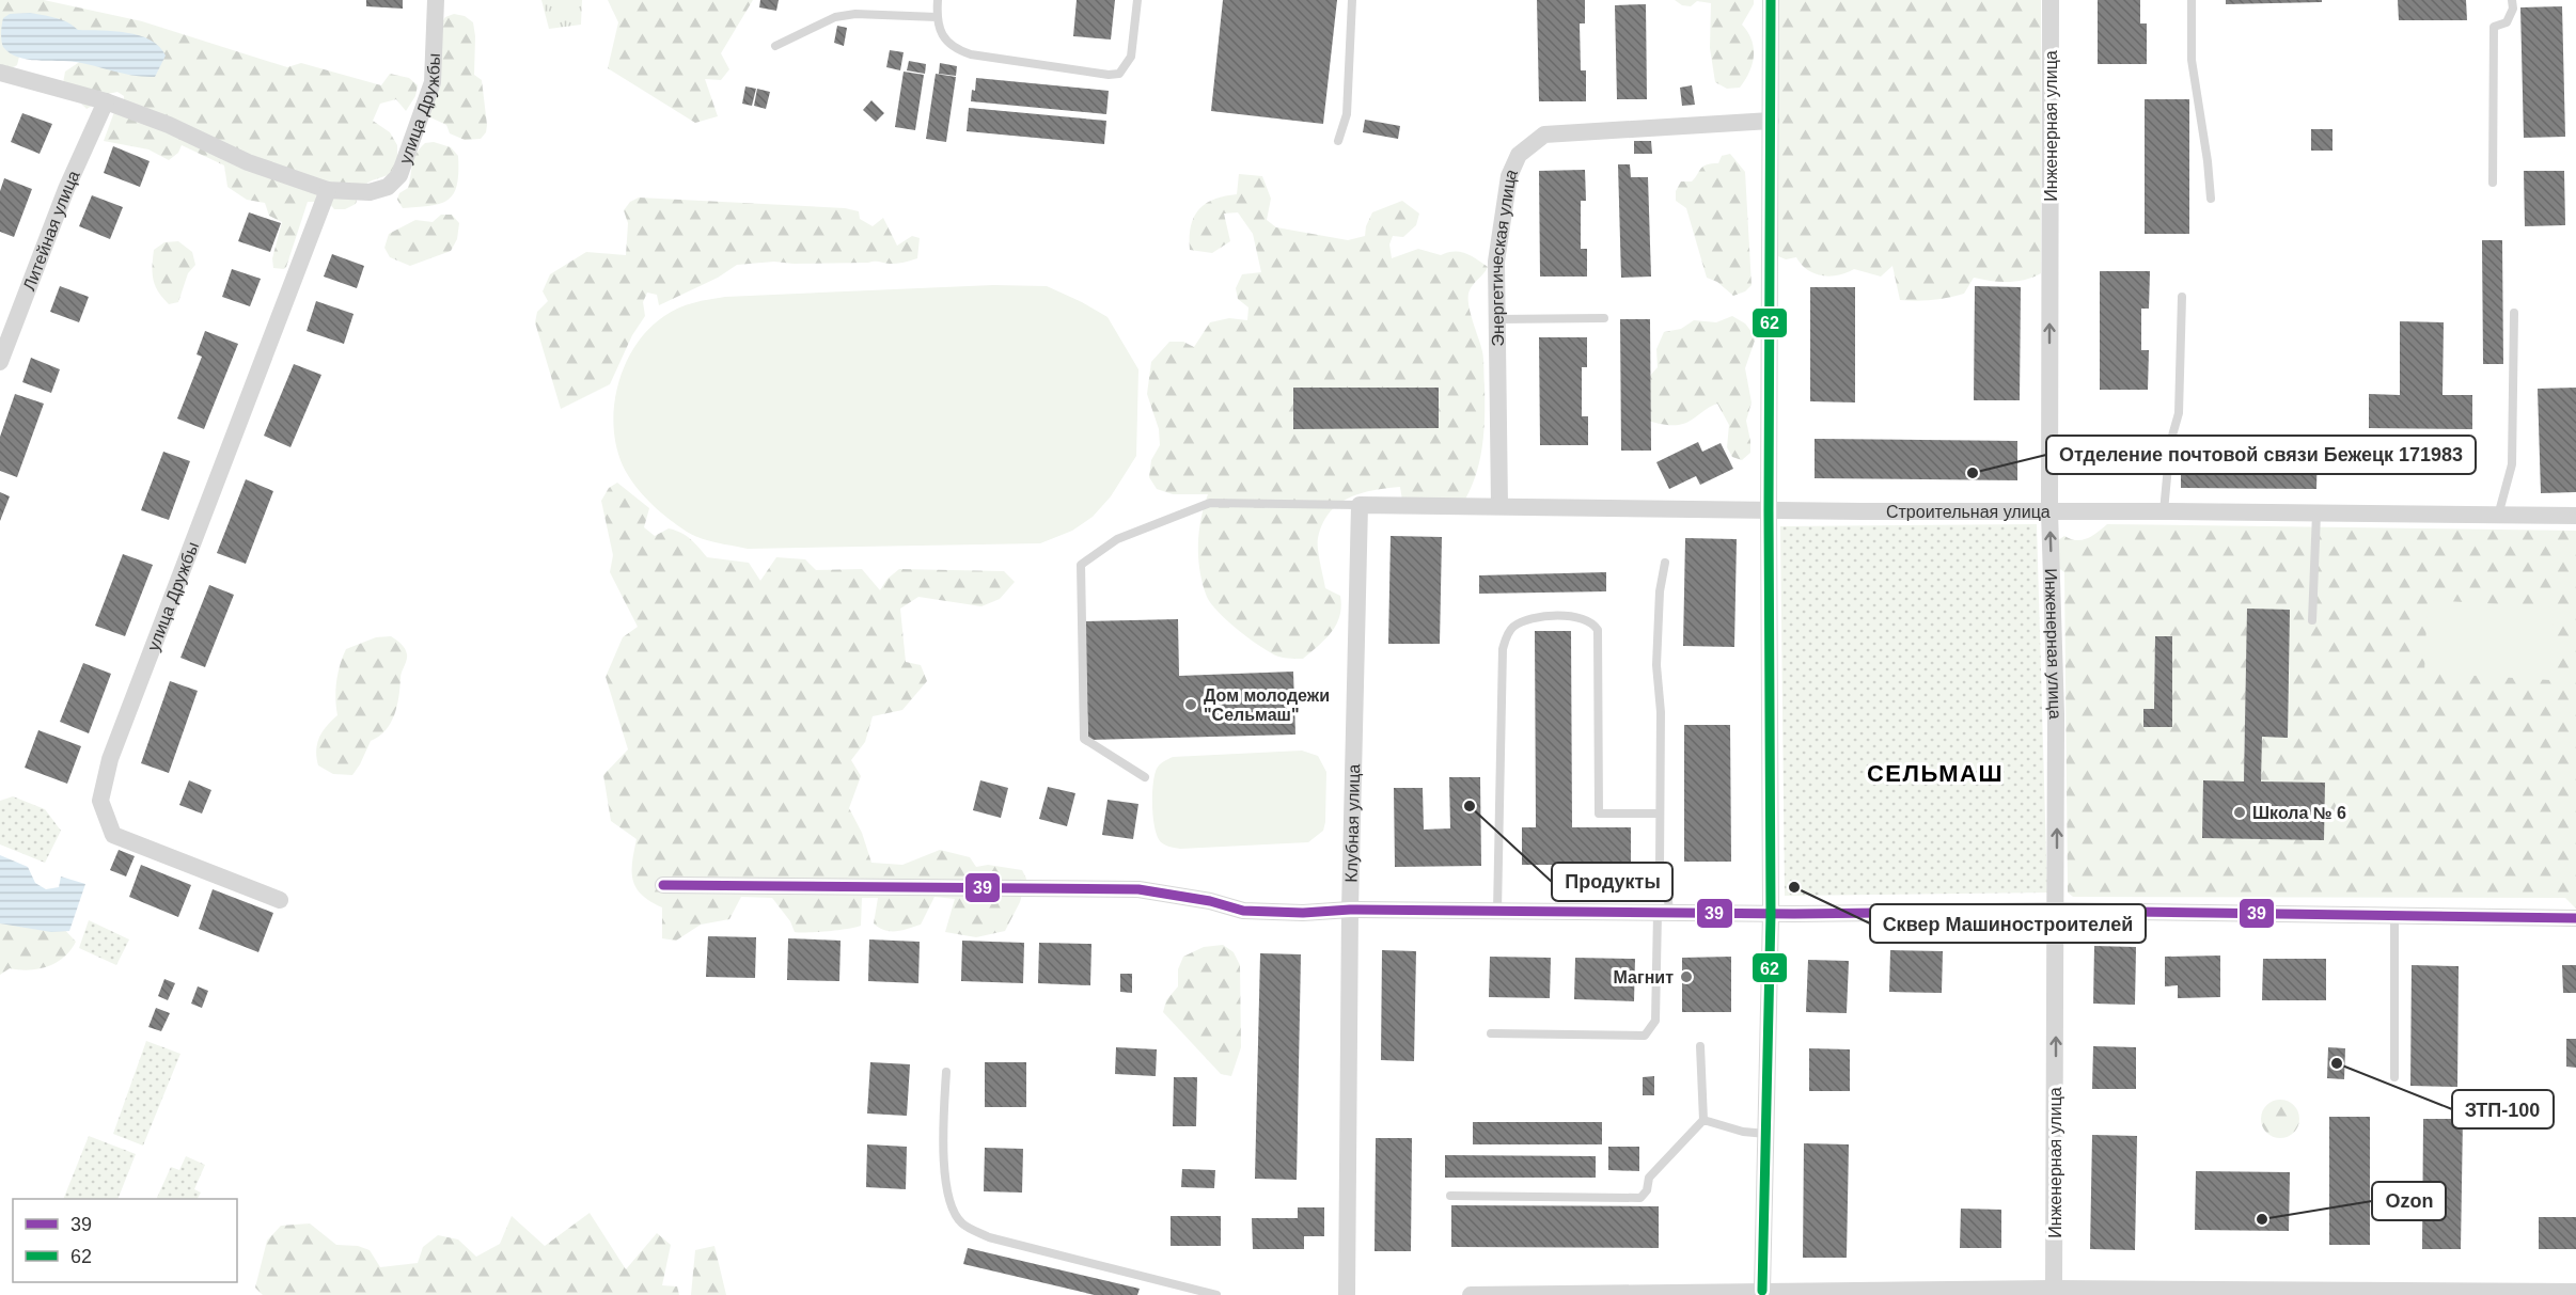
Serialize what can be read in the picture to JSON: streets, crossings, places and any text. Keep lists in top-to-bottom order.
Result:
{
  "streets": {
    "street": [
      "улица Дружбы",
      "Инженерная улица",
      "Литейная улица",
      "Энергетическая улица",
      "Строительная улица",
      "Клубная улица"
    ]
  },
  "crossings": [
    ["улица Дружбы", "Литейная улица"],
    ["Инженерная улица", "Строительная улица"],
    ["Энергетическая улица", "Строительная улица"],
    ["Строительная улица", "Клубная улица"]
  ],
  "one_way": ["Инженерная улица"],
  "districts": ["СЕЛЬМАШ"],
  "places": [
    "Отделение почтовой связи Бежецк 171983",
    "Дом молодежи \"Сельмаш\"",
    "Продукты",
    "Школа № 6",
    "Сквер Машиностроителей",
    "Магнит",
    "ЗТП-100",
    "Ozon"
  ],
  "lines": ["transit line 62", "transit line 39"],
  "legend": ["39", "62"]
}
